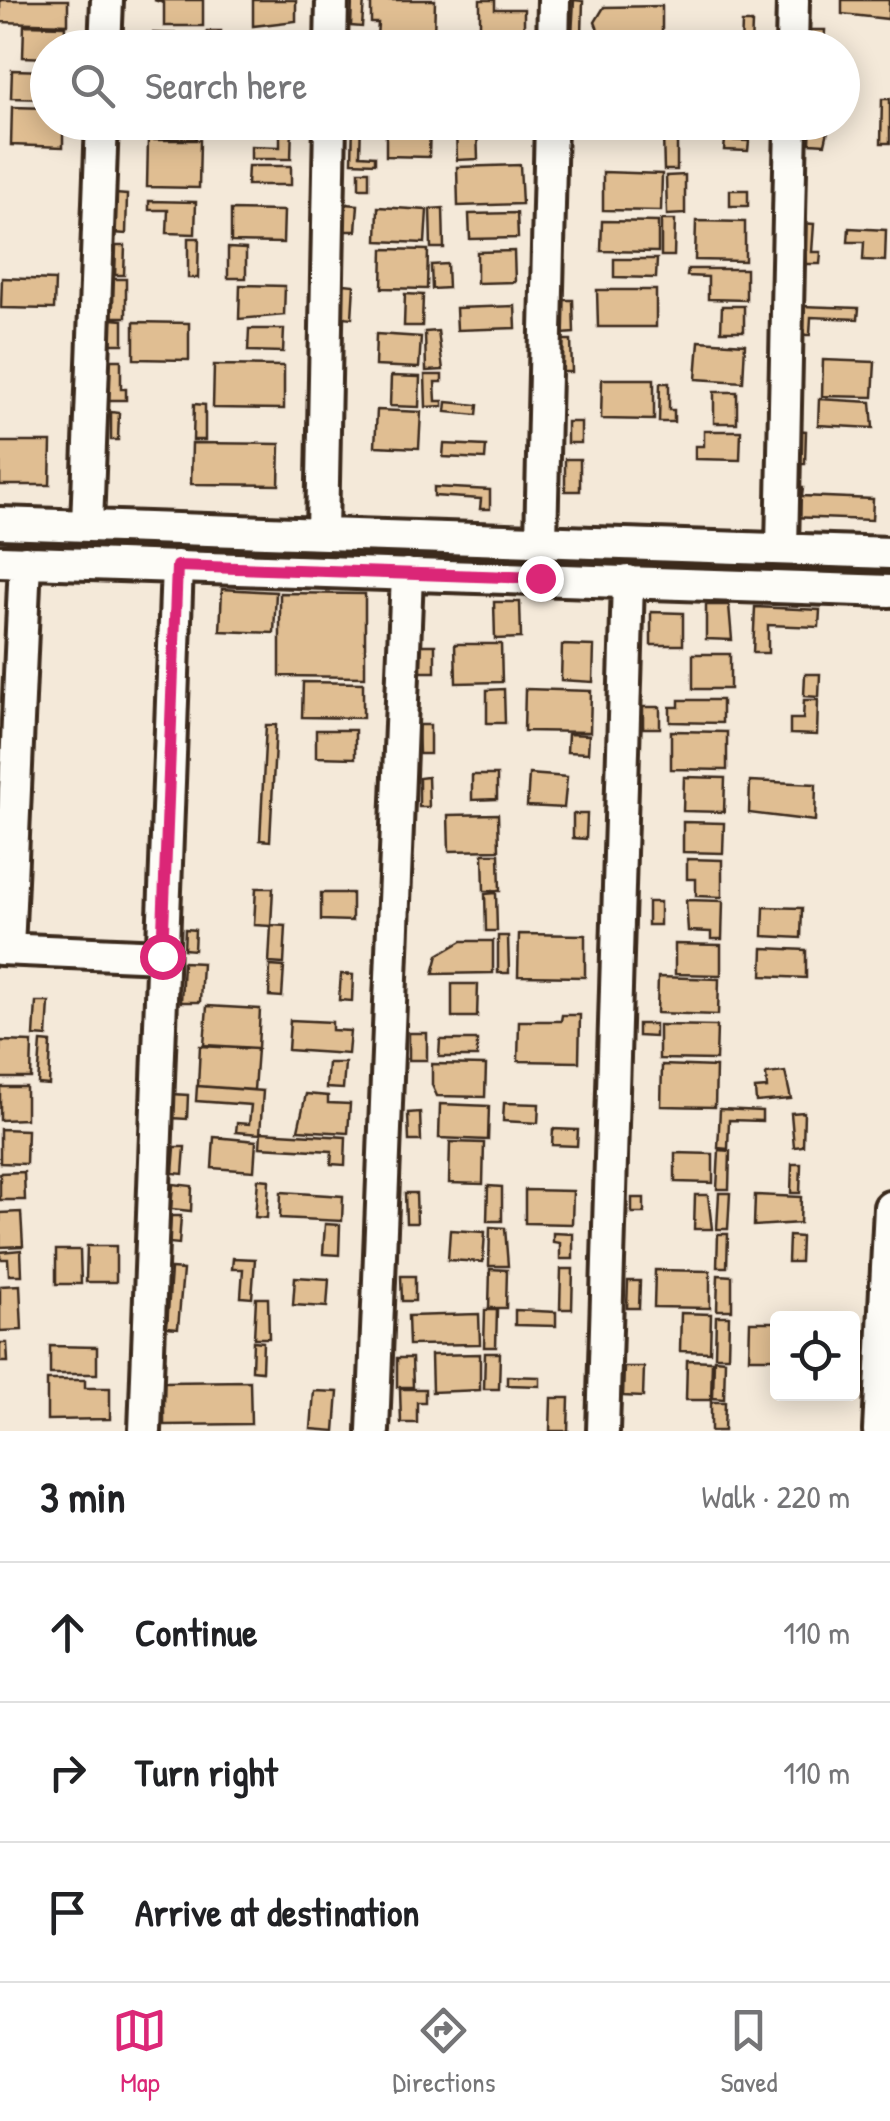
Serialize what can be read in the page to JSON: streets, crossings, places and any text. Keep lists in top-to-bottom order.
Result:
{
  "page": {
    "search": "Search here",
    "heading": ["3 min", "Walk · 220 m"],
    "list": [
      ["Continue", "110 m"],
      ["Turn right", "110 m"],
      "Arrive at destination"
    ],
    "nav": ["Map", "Directions", "Saved"]
  }
}
